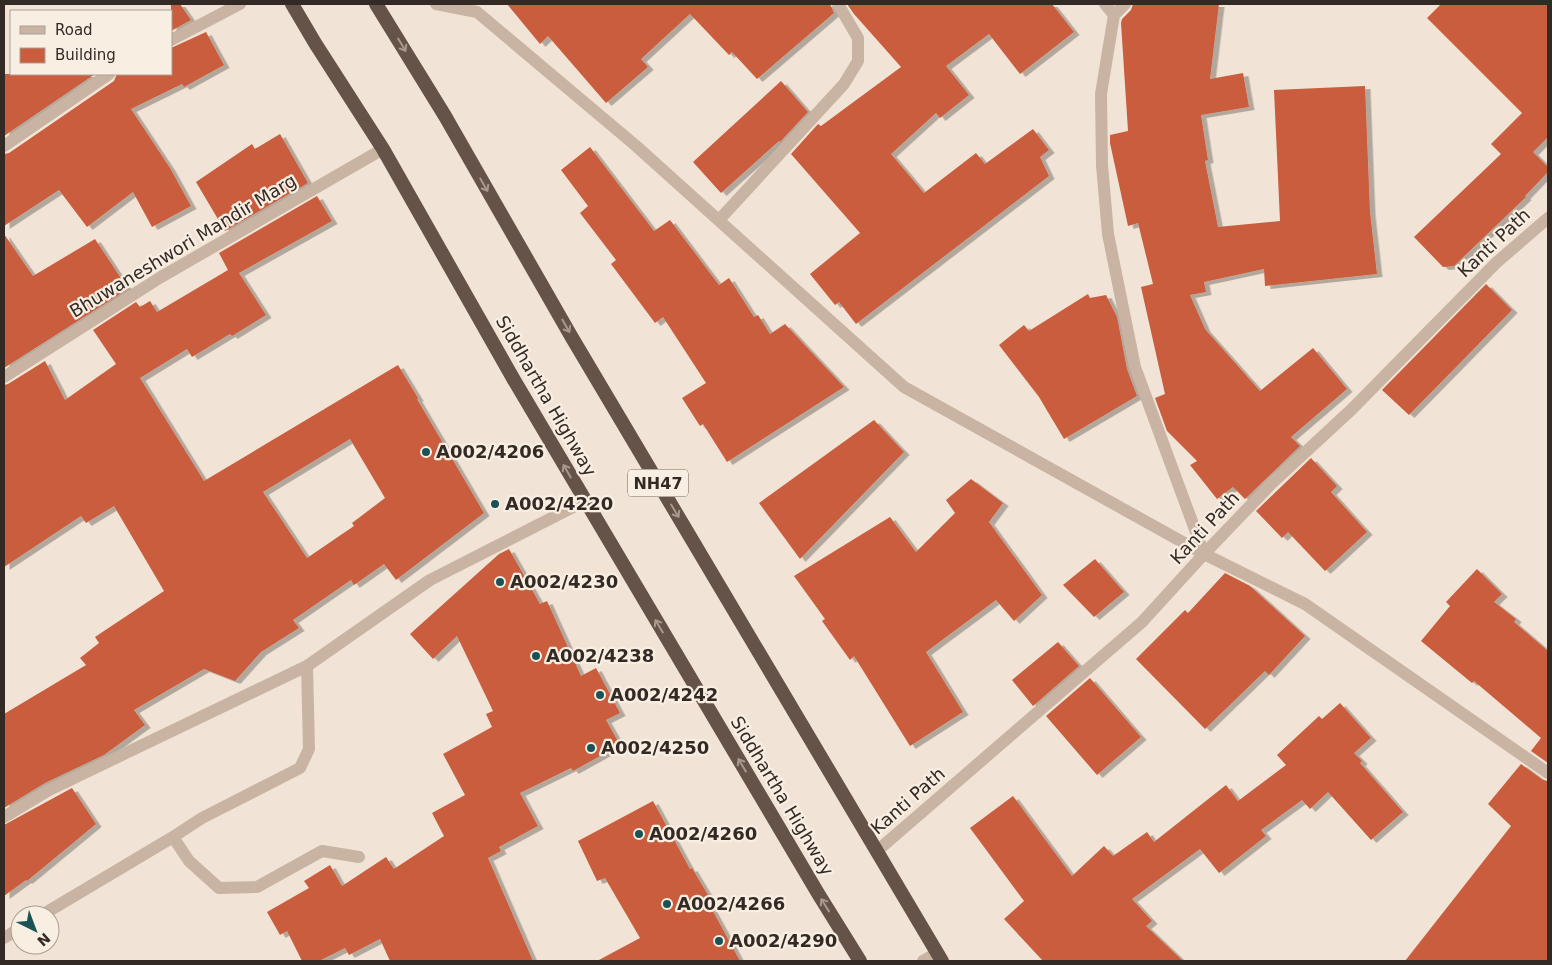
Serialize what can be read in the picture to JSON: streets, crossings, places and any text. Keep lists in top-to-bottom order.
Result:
{
  "streets": {
    "highway": ["Siddhartha Highway", "NH47"],
    "street": ["Kanti Path", "Bhuwaneshwori Mandir Marg"]
  },
  "crossings": [
    ["Kanti Path", "NH47"],
    ["Bhuwaneshwori Mandir Marg", "Siddhartha Highway"]
  ],
  "places": [
    "A002/4206",
    "A002/4220",
    "A002/4230",
    "A002/4238",
    "A002/4242",
    "A002/4250",
    "A002/4260",
    "A002/4266",
    "A002/4290"
  ],
  "legend": ["Road", "Building"],
  "north": "bottom right"
}
